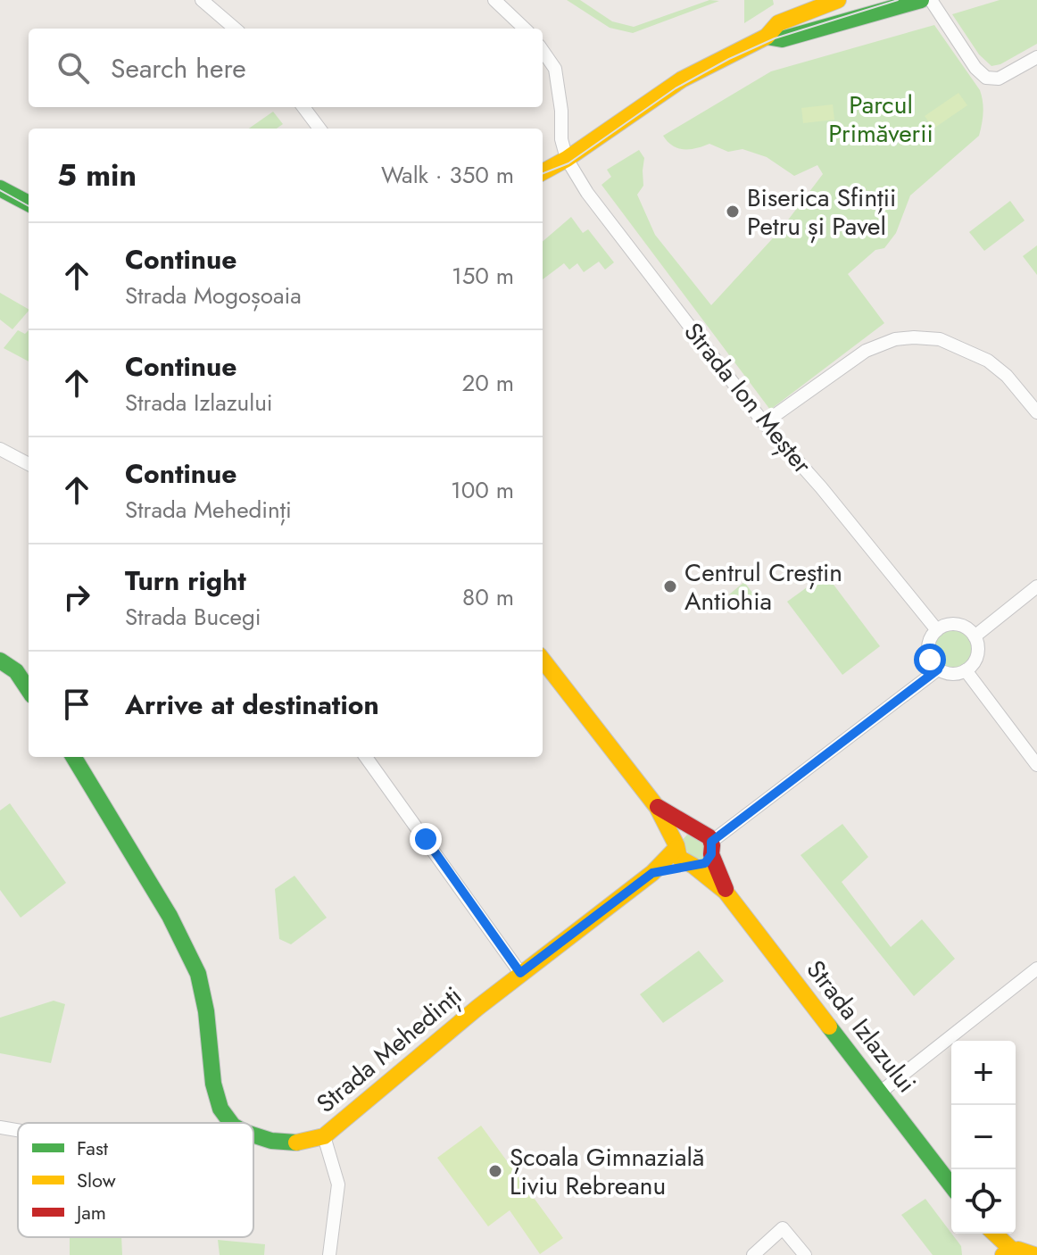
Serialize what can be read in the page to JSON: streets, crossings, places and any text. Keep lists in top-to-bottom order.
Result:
{
  "streets": {
    "main road": ["Strada Izlazului", "Strada Mehedinți"],
    "street": ["Strada Ion Meșter"]
  },
  "crossings": [
    ["Strada Izlazului", "Strada Mehedinți"]
  ],
  "parks": ["Parcul Primăverii"],
  "places": ["Biserica Sfinții Petru și Pavel", "Centrul Creștin Antiohia", "Școala Gimnazială Liviu Rebreanu"],
  "legend": ["Fast", "Slow", "Jam"],
  "page": {
    "search": "Search here",
    "heading": ["5 min", "Walk · 350 m"],
    "list": [
      ["Continue", "Strada Mogoșoaia", "150 m"],
      ["Continue", "Strada Izlazului", "20 m"],
      ["Continue", "Strada Mehedinți", "100 m"],
      ["Turn right", "Strada Bucegi", "80 m"],
      "Arrive at destination"
    ],
    "map_buttons": ["+", "−"]
  }
}
